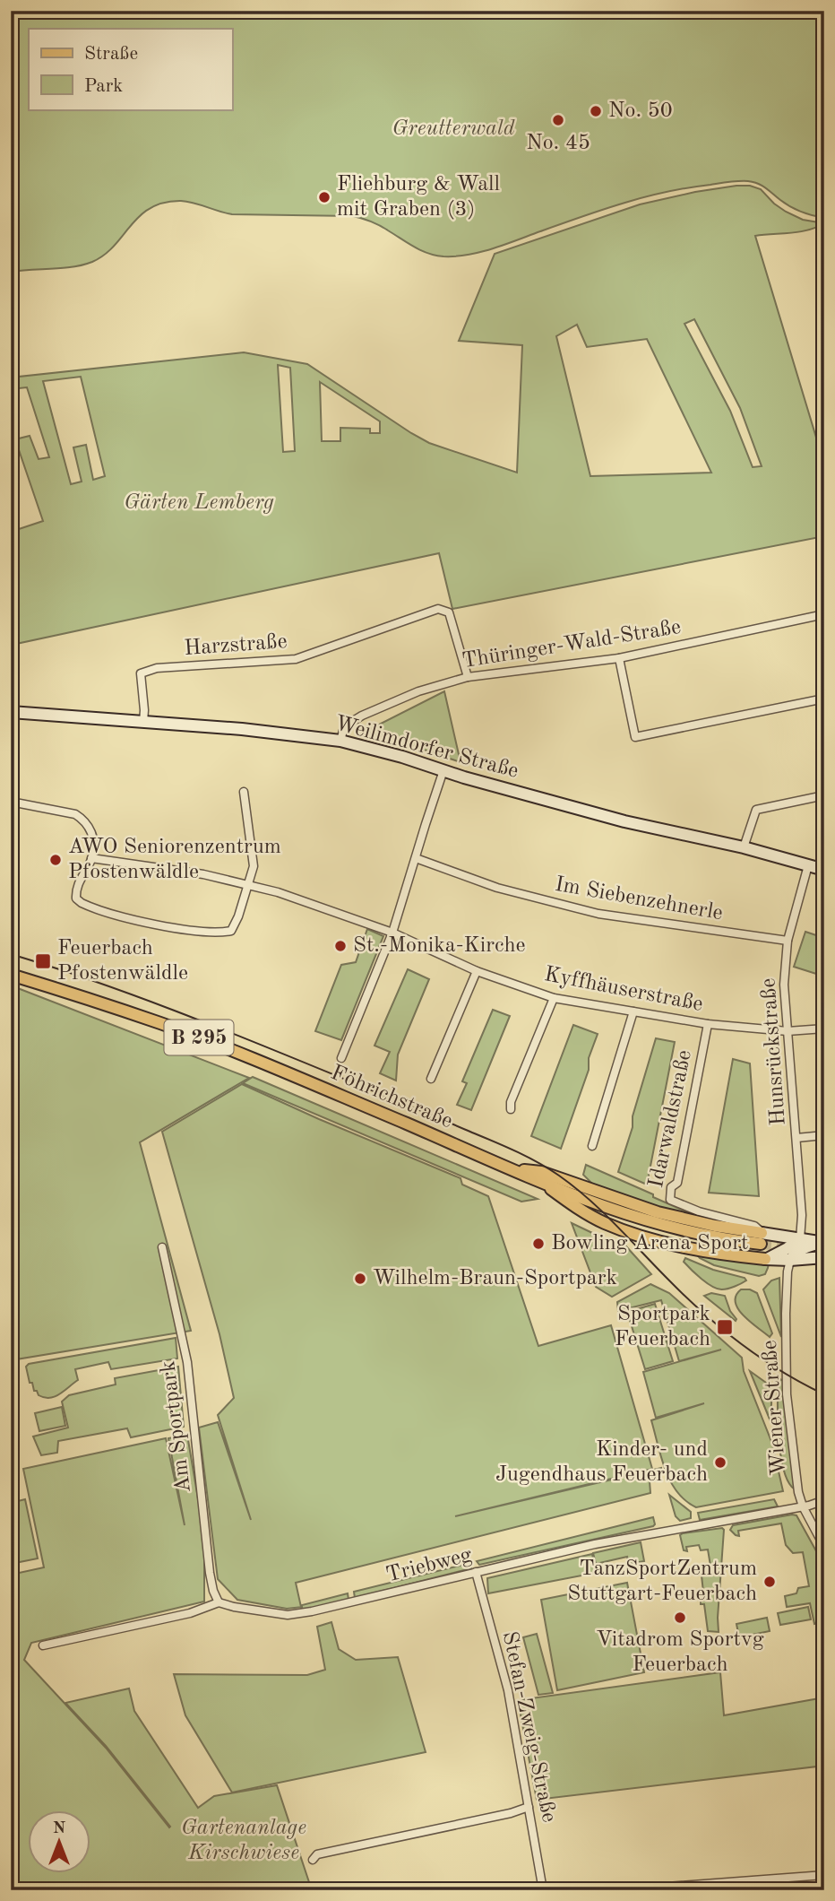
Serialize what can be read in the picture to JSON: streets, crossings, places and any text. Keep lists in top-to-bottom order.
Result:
{
  "streets": {
    "main road": ["B 295", "Föhrichstraße"],
    "street": [
      "Thüringer-Wald-Straße",
      "Harzstraße",
      "Weilimdorfer Straße",
      "Im Siebenzehnerle",
      "Kyffhäuserstraße",
      "Hunsrückstraße",
      "Idarwaldstraße",
      "Wiener Straße",
      "Am Sportpark",
      "Triebweg",
      "Stefan-Zweig-Straße"
    ]
  },
  "crossings": [
    ["Thüringer-Wald-Straße", "Harzstraße"],
    ["Thüringer-Wald-Straße", "Weilimdorfer Straße"],
    ["Harzstraße", "Weilimdorfer Straße"],
    ["Weilimdorfer Straße", "Hunsrückstraße"],
    ["Im Siebenzehnerle", "Hunsrückstraße"],
    ["Kyffhäuserstraße", "Hunsrückstraße"],
    ["Kyffhäuserstraße", "Idarwaldstraße"],
    ["Hunsrückstraße", "Föhrichstraße"],
    ["Föhrichstraße", "Idarwaldstraße"],
    ["Wiener Straße", "Triebweg"],
    ["Am Sportpark", "Triebweg"],
    ["Triebweg", "Stefan-Zweig-Straße"]
  ],
  "parks": ["Greutterwald", "Gärten Lemberg", "Gartenanlage Kirschwiese"],
  "places": {
    "other": [
      "No. 50",
      "No. 45",
      "Fliehburg & Wall mit Graben (3)",
      "AWO Seniorenzentrum Pfostenwäldle",
      "St.-Monika-Kirche",
      "Bowling Arena Sport",
      "Wilhelm-Braun-Sportpark",
      "Kinder- und Jugendhaus Feuerbach",
      "TanzSportZentrum Stuttgart-Feuerbach",
      "Vitadrom Sportvg Feuerbach"
    ],
    "transit": ["Feuerbach Pfostenwäldle", "Sportpark Feuerbach"]
  },
  "legend": ["Straße", "Park"],
  "north": "top"
}
